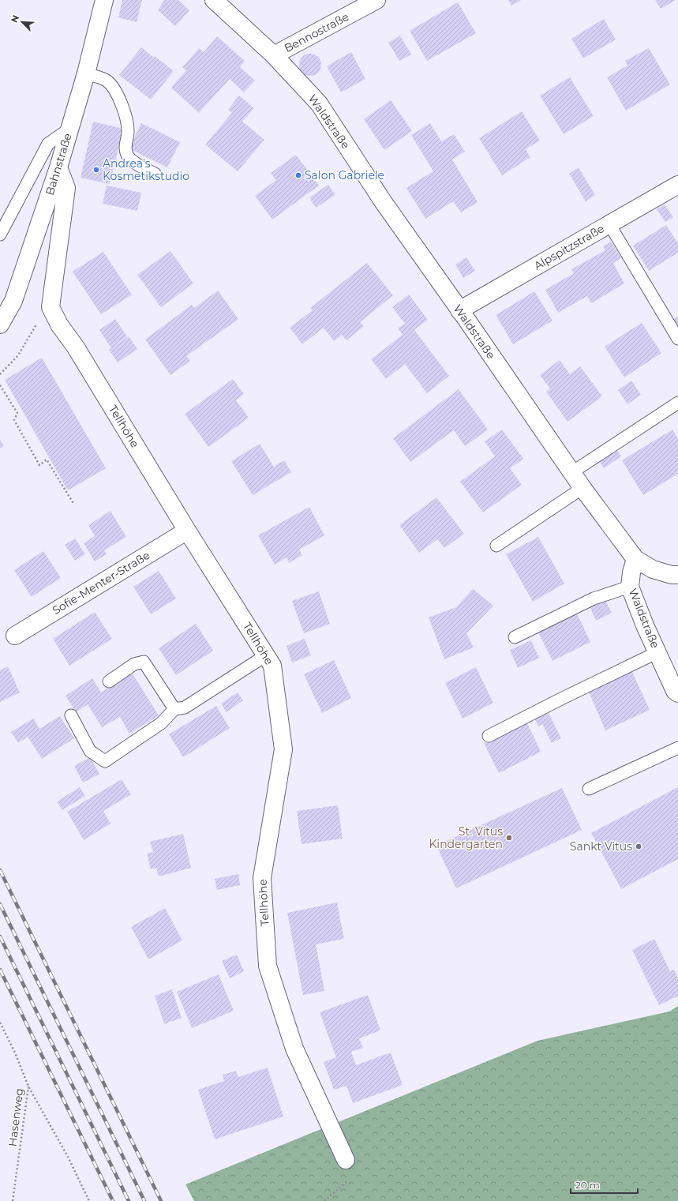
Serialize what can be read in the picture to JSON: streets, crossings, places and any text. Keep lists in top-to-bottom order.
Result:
{
  "streets": {
    "street": [
      "Bennostraße",
      "Waldstraße",
      "Bahnstraße",
      "Alpspitzstraße",
      "Tellhöhe",
      "Sofie-Menter-Straße"
    ],
    "path": ["Hasenweg"]
  },
  "crossings": [
    ["Bennostraße", "Waldstraße"],
    ["Waldstraße", "Alpspitzstraße"],
    ["Tellhöhe", "Sofie-Menter-Straße"]
  ],
  "places": [
    "Andrea's Kosmetikstudio",
    "Salon Gabriele",
    "St. Vitus Kindergarten",
    "Sankt Vitus"
  ],
  "scale_bar": "20 m",
  "north": "top left"
}
